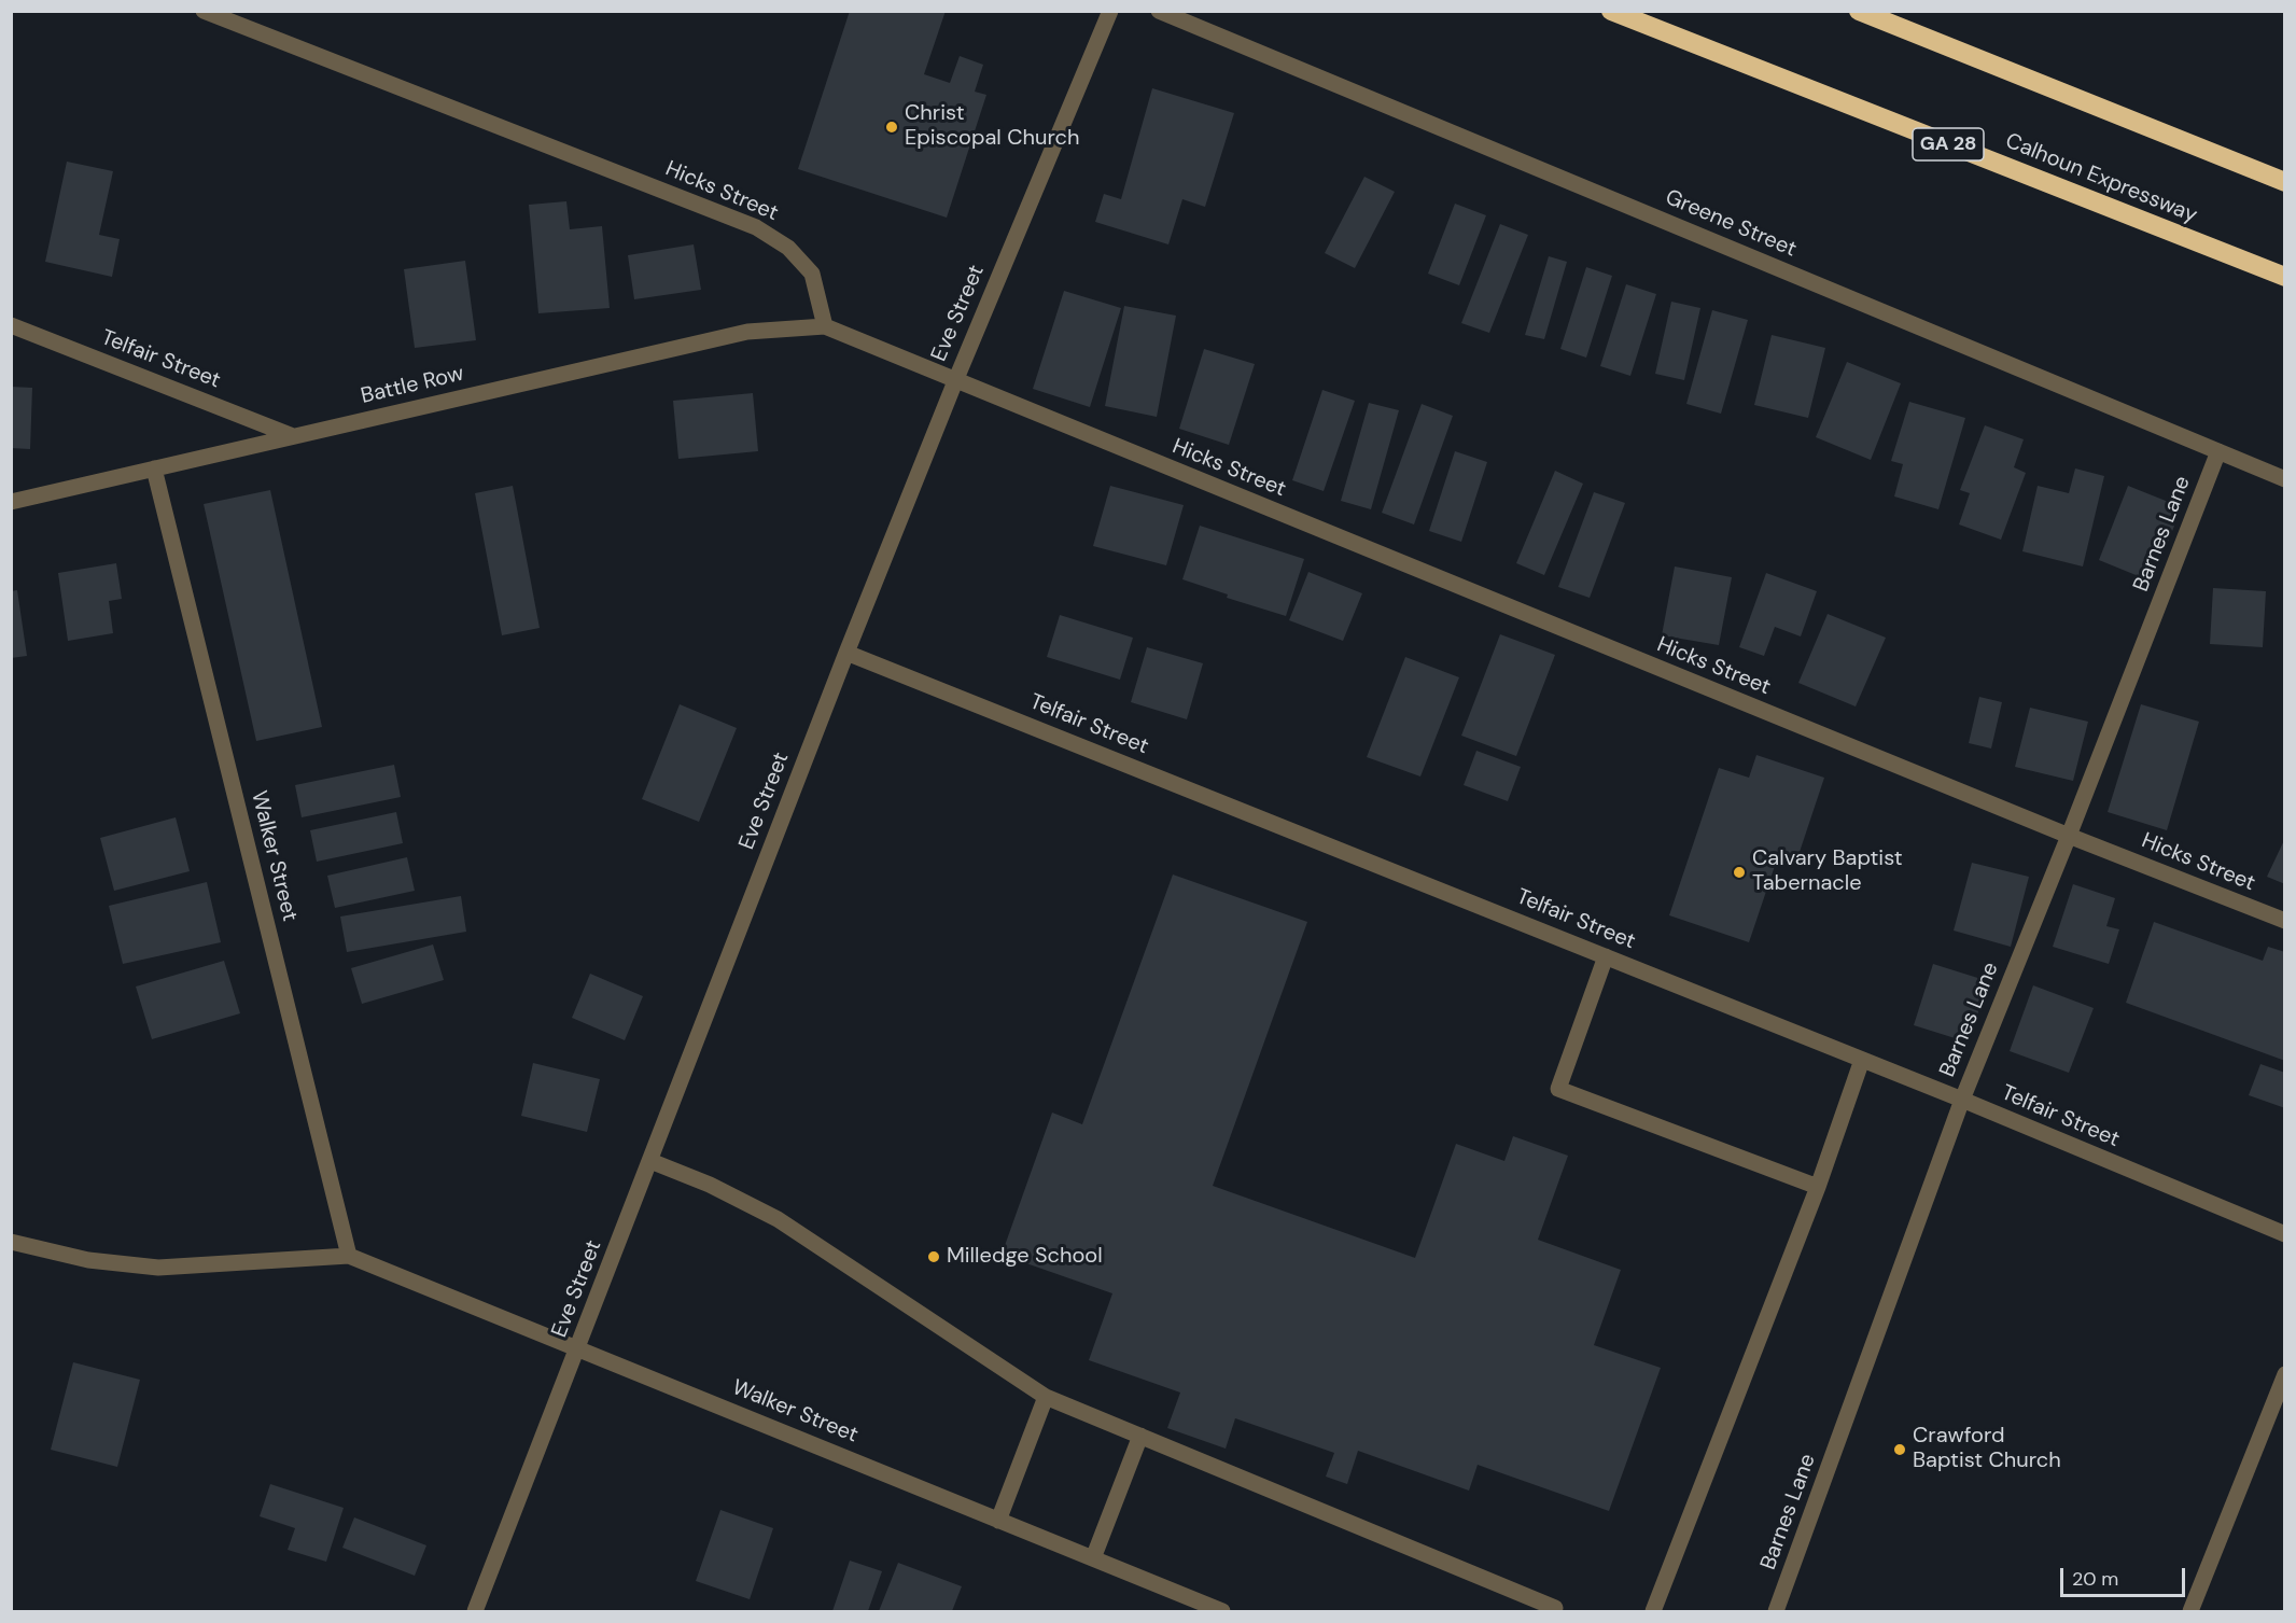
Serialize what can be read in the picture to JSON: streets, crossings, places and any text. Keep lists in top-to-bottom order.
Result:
{
  "streets": {
    "highway": ["GA 28", "Calhoun Expressway"],
    "street": [
      "Hicks Street",
      "Greene Street",
      "Eve Street",
      "Telfair Street",
      "Battle Row",
      "Barnes Lane",
      "Walker Street"
    ]
  },
  "crossings": [
    ["Hicks Street", "Eve Street"],
    ["Hicks Street", "Battle Row"],
    ["Hicks Street", "Barnes Lane"],
    ["Greene Street", "Barnes Lane"],
    ["Eve Street", "Telfair Street"],
    ["Eve Street", "Walker Street"],
    ["Telfair Street", "Battle Row"],
    ["Telfair Street", "Barnes Lane"],
    ["Battle Row", "Walker Street"]
  ],
  "places": [
    "Christ Episcopal Church",
    "Calvary Baptist Tabernacle",
    "Milledge School",
    "Crawford Baptist Church"
  ],
  "scale_bar": "20 m"
}
